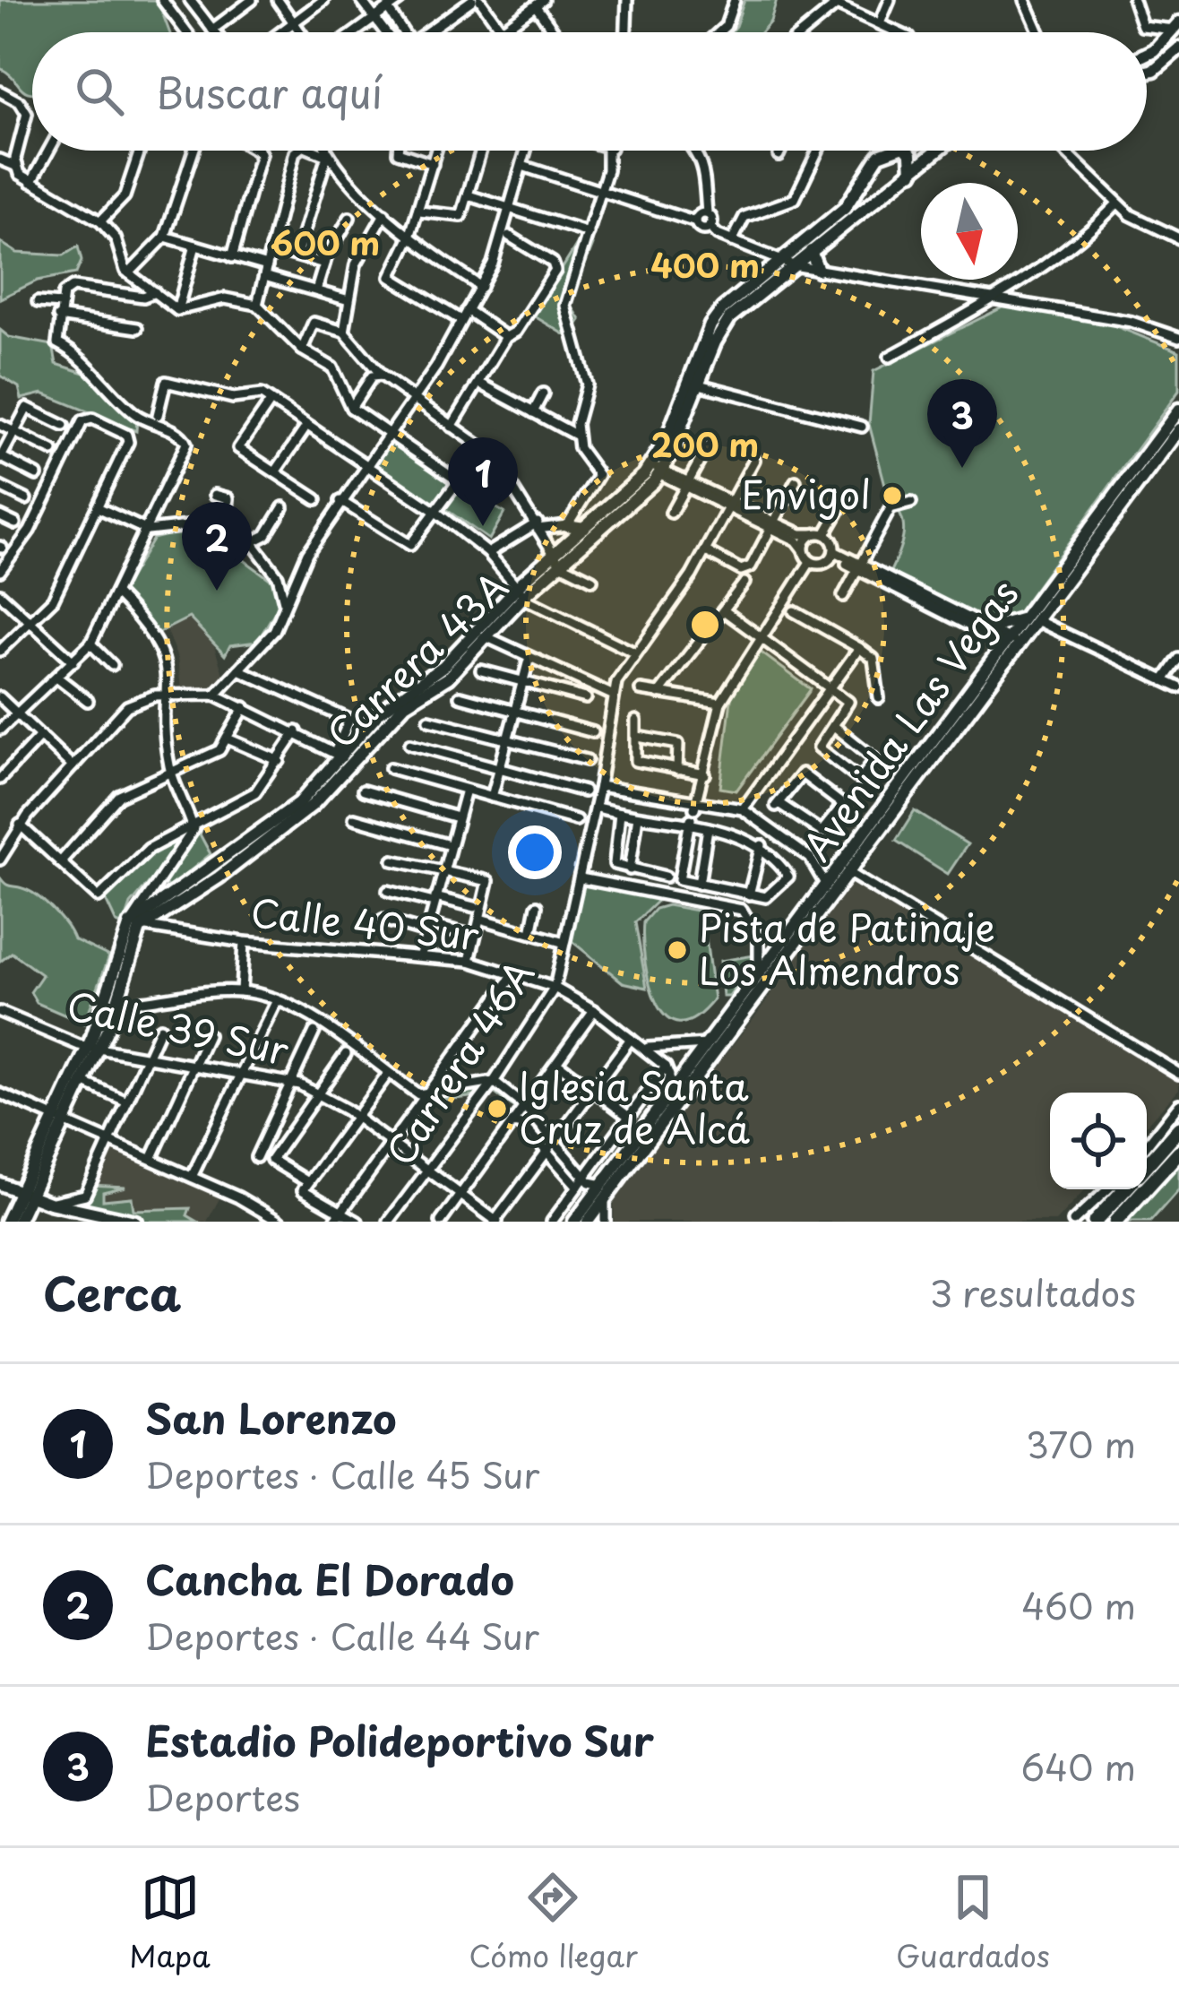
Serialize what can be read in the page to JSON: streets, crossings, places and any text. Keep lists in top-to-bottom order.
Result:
{
  "streets": {
    "main road": ["Carrera 43A", "Avenida Las Vegas"],
    "street": ["Calle 40 Sur", "Calle 39 Sur", "Carrera 46A"]
  },
  "crossings": [
    ["Carrera 43A", "Calle 40 Sur"],
    ["Avenida Las Vegas", "Calle 40 Sur"],
    ["Avenida Las Vegas", "Carrera 46A"],
    ["Calle 40 Sur", "Carrera 46A"],
    ["Calle 39 Sur", "Carrera 46A"]
  ],
  "places": ["Envigol", "Pista de Patinaje Los Almendros", "Iglesia Santa Cruz de Alcá"],
  "north": "bottom",
  "page": {
    "search": "Buscar aquí",
    "pins": ["3", "1", "2"],
    "heading": ["Cerca", "3 resultados"],
    "list": [
      {
        "mark": "1",
        "name": "San Lorenzo",
        "note": "Deportes · Calle 45 Sur",
        "value": "370 m"
      },
      {
        "mark": "2",
        "name": "Cancha El Dorado",
        "note": "Deportes · Calle 44 Sur",
        "value": "460 m"
      },
      {
        "mark": "3",
        "name": "Estadio Polideportivo Sur",
        "note": "Deportes",
        "value": "640 m"
      }
    ],
    "nav": ["Mapa", "Cómo llegar", "Guardados"]
  },
  "rings": ["600 m", "400 m", "200 m"]
}
